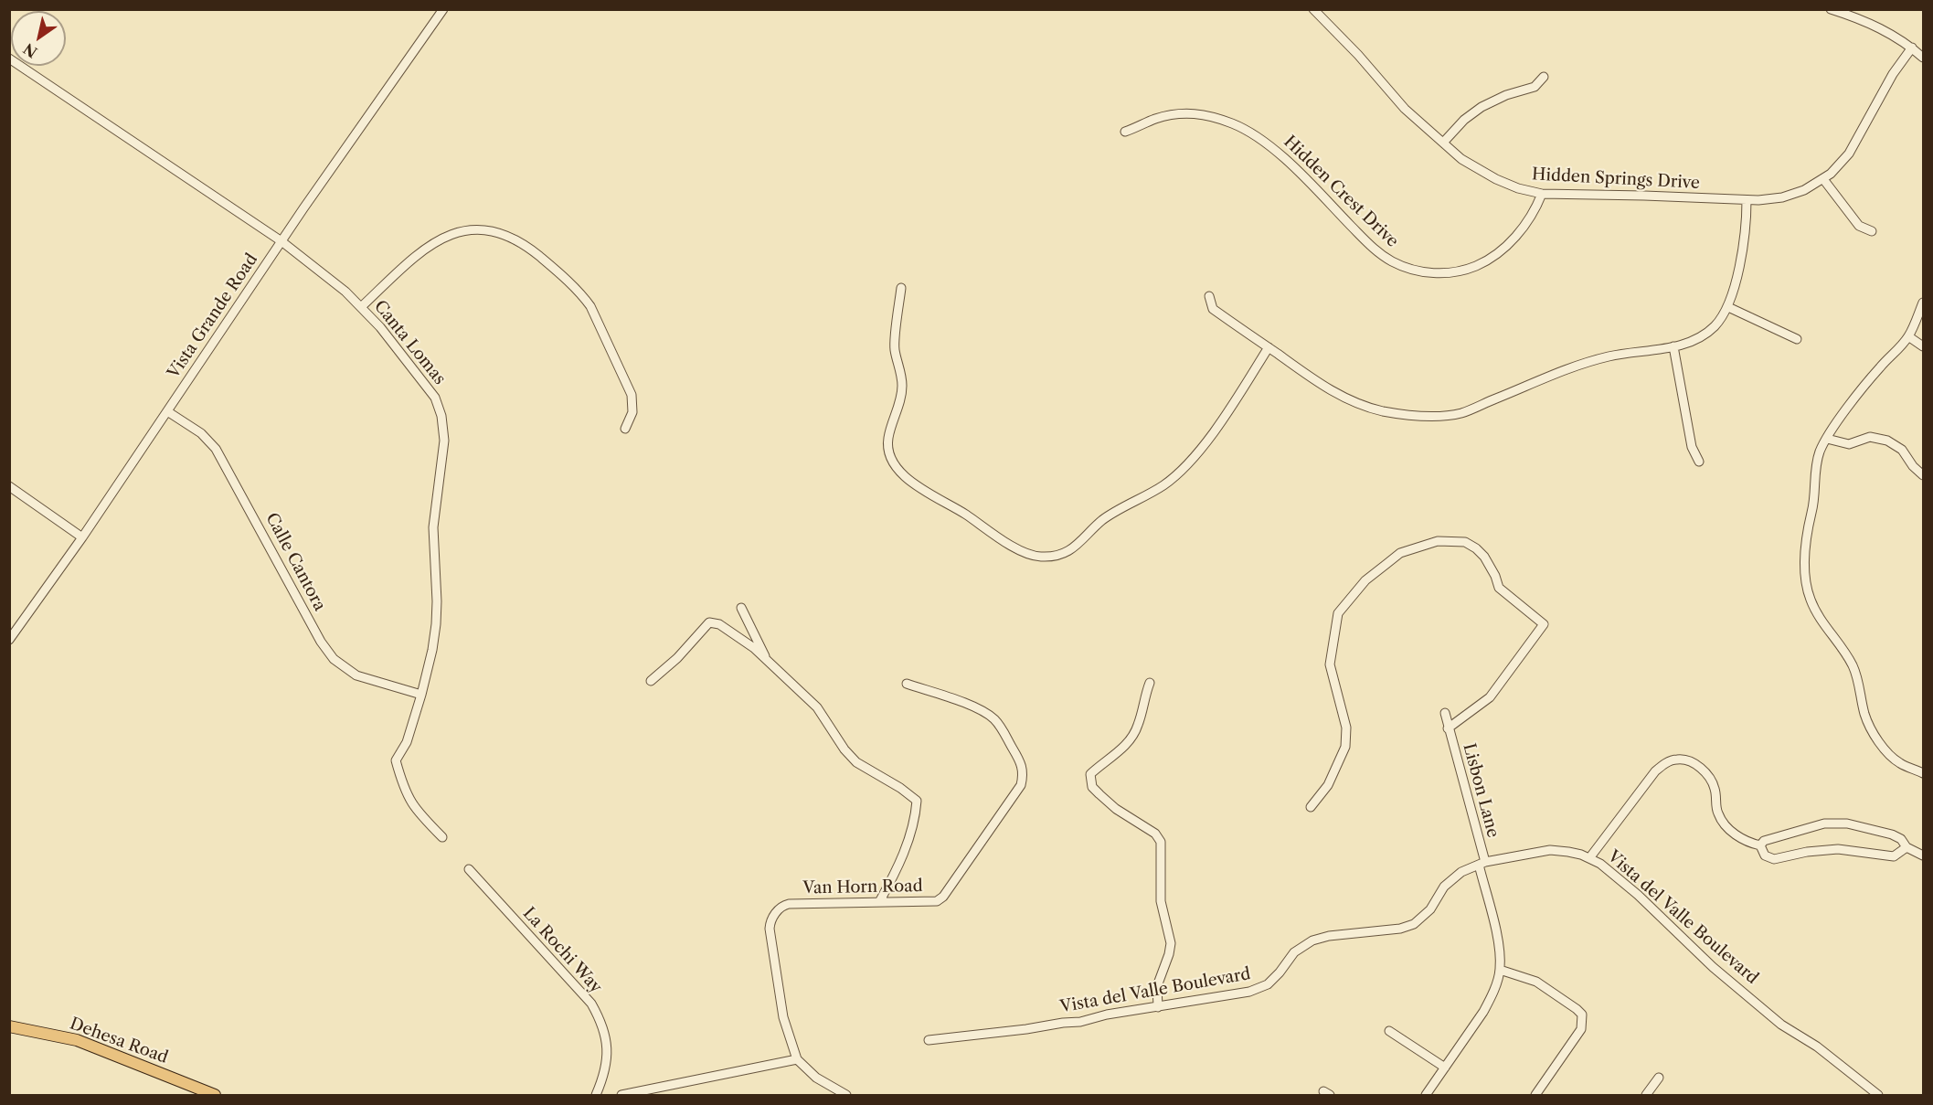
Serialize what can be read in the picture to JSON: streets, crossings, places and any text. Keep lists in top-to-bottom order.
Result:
{
  "streets": {
    "main road": ["Dehesa Road"],
    "street": [
      "Hidden Springs Drive",
      "Hidden Crest Drive",
      "Vista Grande Road",
      "Canta Lomas",
      "Calle Cantora",
      "Lisbon Lane",
      "Van Horn Road",
      "Vista del Valle Boulevard",
      "La Rochi Way"
    ]
  },
  "crossings": [
    ["Hidden Springs Drive", "Hidden Crest Drive"],
    ["Vista Grande Road", "Canta Lomas"],
    ["Vista Grande Road", "Calle Cantora"],
    ["Canta Lomas", "Calle Cantora"],
    ["Lisbon Lane", "Vista del Valle Boulevard"]
  ],
  "north": "bottom left"
}
